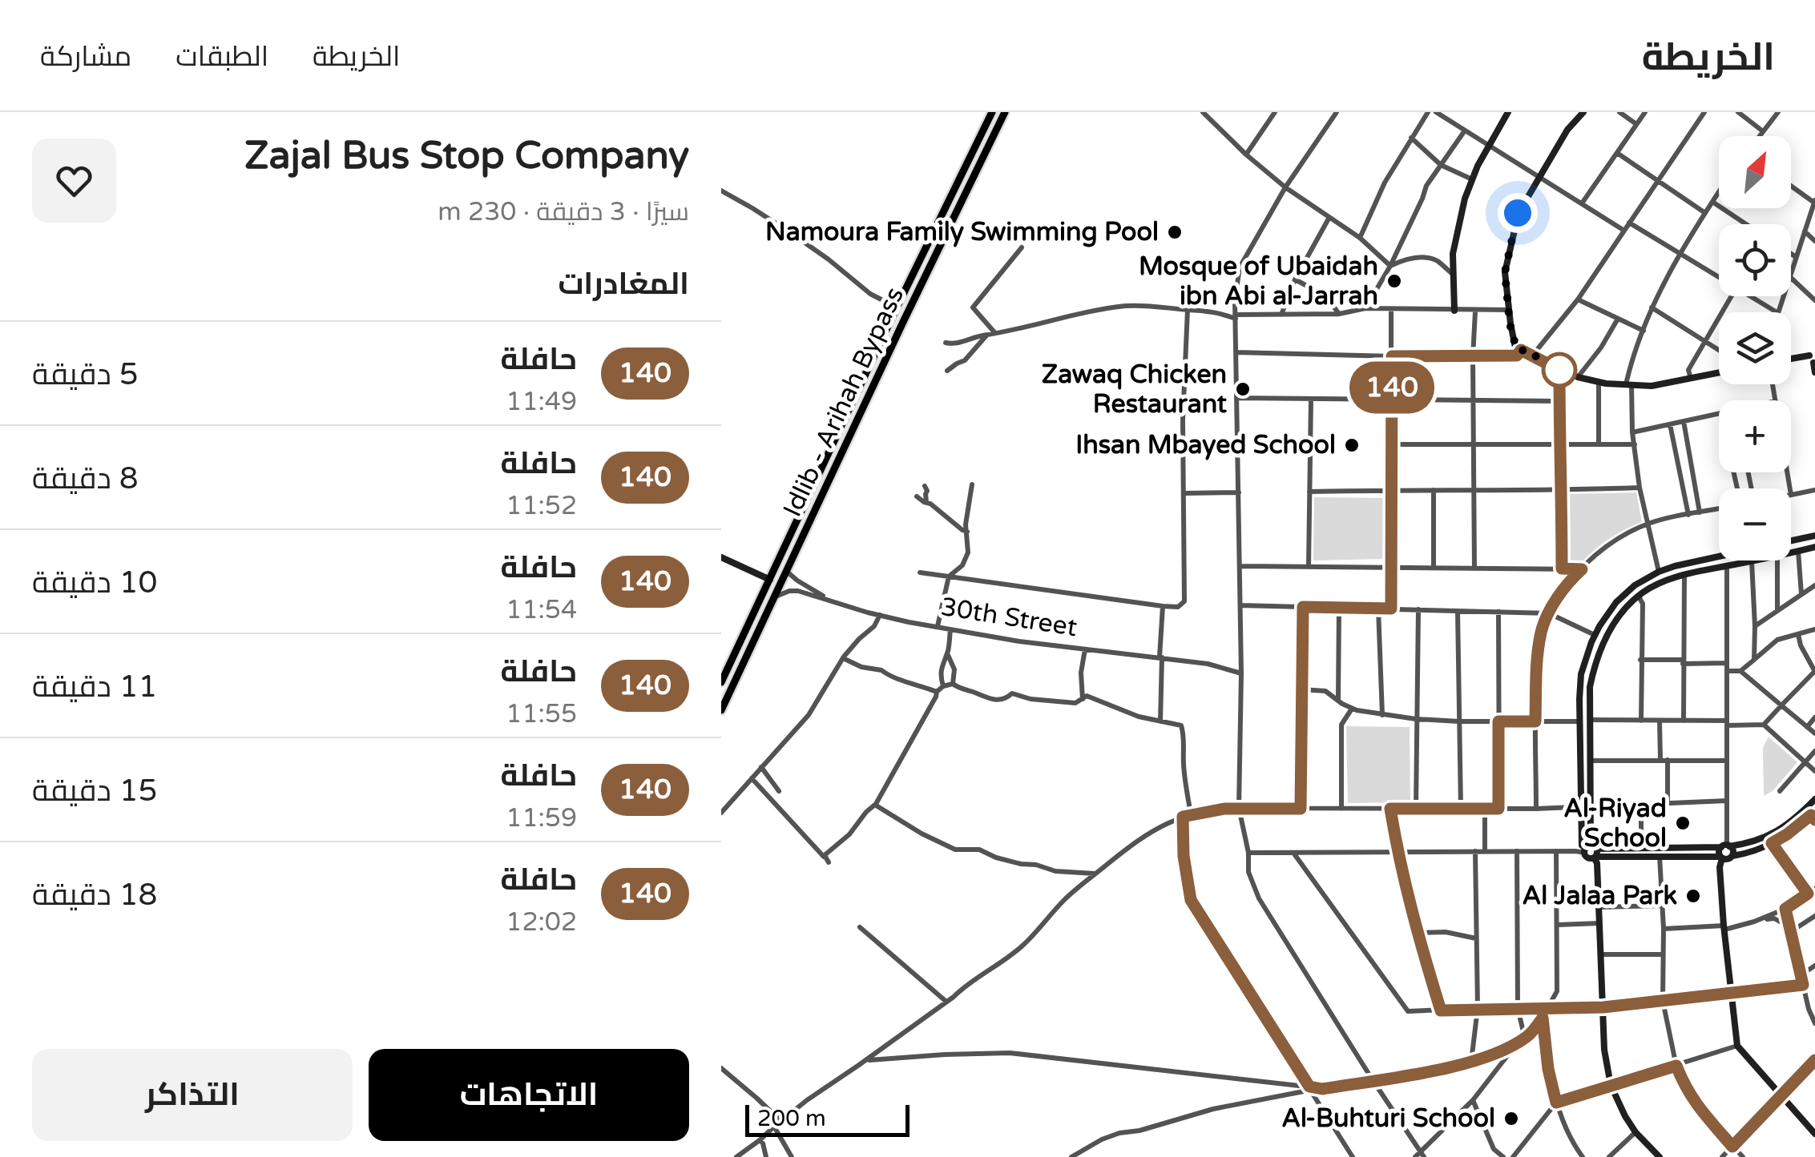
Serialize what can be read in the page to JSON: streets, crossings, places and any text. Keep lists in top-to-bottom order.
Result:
{
  "streets": {
    "main road": ["Idlib - Arihah Bypass"],
    "street": ["30th Street"]
  },
  "crossings": [
    ["Idlib - Arihah Bypass", "30th Street"]
  ],
  "places": [
    "Namoura Family Swimming Pool",
    "Mosque of Ubaidah ibn Abi al-Jarrah",
    "Zawaq Chicken Restaurant",
    "Ihsan Mbayed School",
    "Al-Riyad School",
    "Al Jalaa Park",
    "Al-Buhturi School"
  ],
  "lines": ["bus line 140"],
  "scale_bar": "200 m",
  "north": "top right",
  "page": {
    "header": "الخريطة",
    "nav": ["الخريطة", "الطبقات", "مشاركة"],
    "on_map": "140",
    "heading": [
      ["Zajal Bus Stop Company", "سيرًا · 3 دقيقة · 230 m"],
      "المغادرات"
    ],
    "map_buttons": ["+", "−"],
    "list": [
      {
        "mark": "140",
        "name": "حافلة",
        "note": "11:49",
        "value": "5 دقيقة"
      },
      {
        "mark": "140",
        "name": "حافلة",
        "note": "11:52",
        "value": "8 دقيقة"
      },
      {
        "mark": "140",
        "name": "حافلة",
        "note": "11:54",
        "value": "10 دقيقة"
      },
      {
        "mark": "140",
        "name": "حافلة",
        "note": "11:55",
        "value": "11 دقيقة"
      },
      {
        "mark": "140",
        "name": "حافلة",
        "note": "11:59",
        "value": "15 دقيقة"
      },
      {
        "mark": "140",
        "name": "حافلة",
        "note": "12:02",
        "value": "18 دقيقة"
      }
    ],
    "buttons": ["الاتجاهات", "التذاكر"],
    "scale": "200 m"
  }
}
